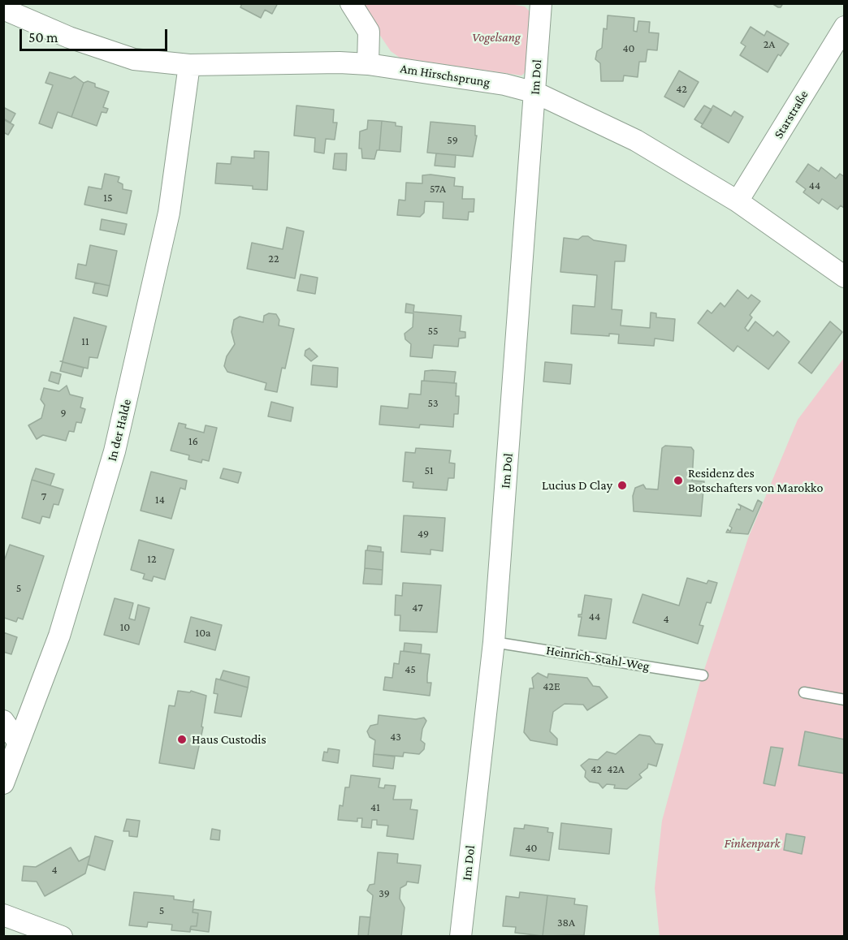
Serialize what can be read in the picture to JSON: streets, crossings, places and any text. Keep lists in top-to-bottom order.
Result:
{
  "streets": {
    "street": [
      "Am Hirschsprung",
      "Im Dol",
      "Starstraße",
      "In der Halde"
    ],
    "lane": ["Heinrich-Stahl-Weg"]
  },
  "crossings": [
    ["Am Hirschsprung", "Im Dol"],
    ["Am Hirschsprung", "Starstraße"],
    ["Am Hirschsprung", "In der Halde"],
    ["Im Dol", "Heinrich-Stahl-Weg"]
  ],
  "parks": ["Vogelsang", "Finkenpark"],
  "places": ["Residenz des Botschafters von Marokko", "Lucius D Clay", "Haus Custodis"],
  "house_numbers": [
    "2A",
    "40",
    "42",
    "59",
    "44",
    "57A",
    "15",
    "22",
    "55",
    "11",
    "53",
    "9",
    "16",
    "51",
    "7",
    "14",
    "49",
    "12",
    "5",
    "47",
    "44",
    "4",
    "10",
    "10a",
    "45",
    "42E",
    "43",
    "42",
    "42A",
    "41",
    "40",
    "4",
    "39",
    "5",
    "38A"
  ],
  "scale_bar": "50 m"
}
